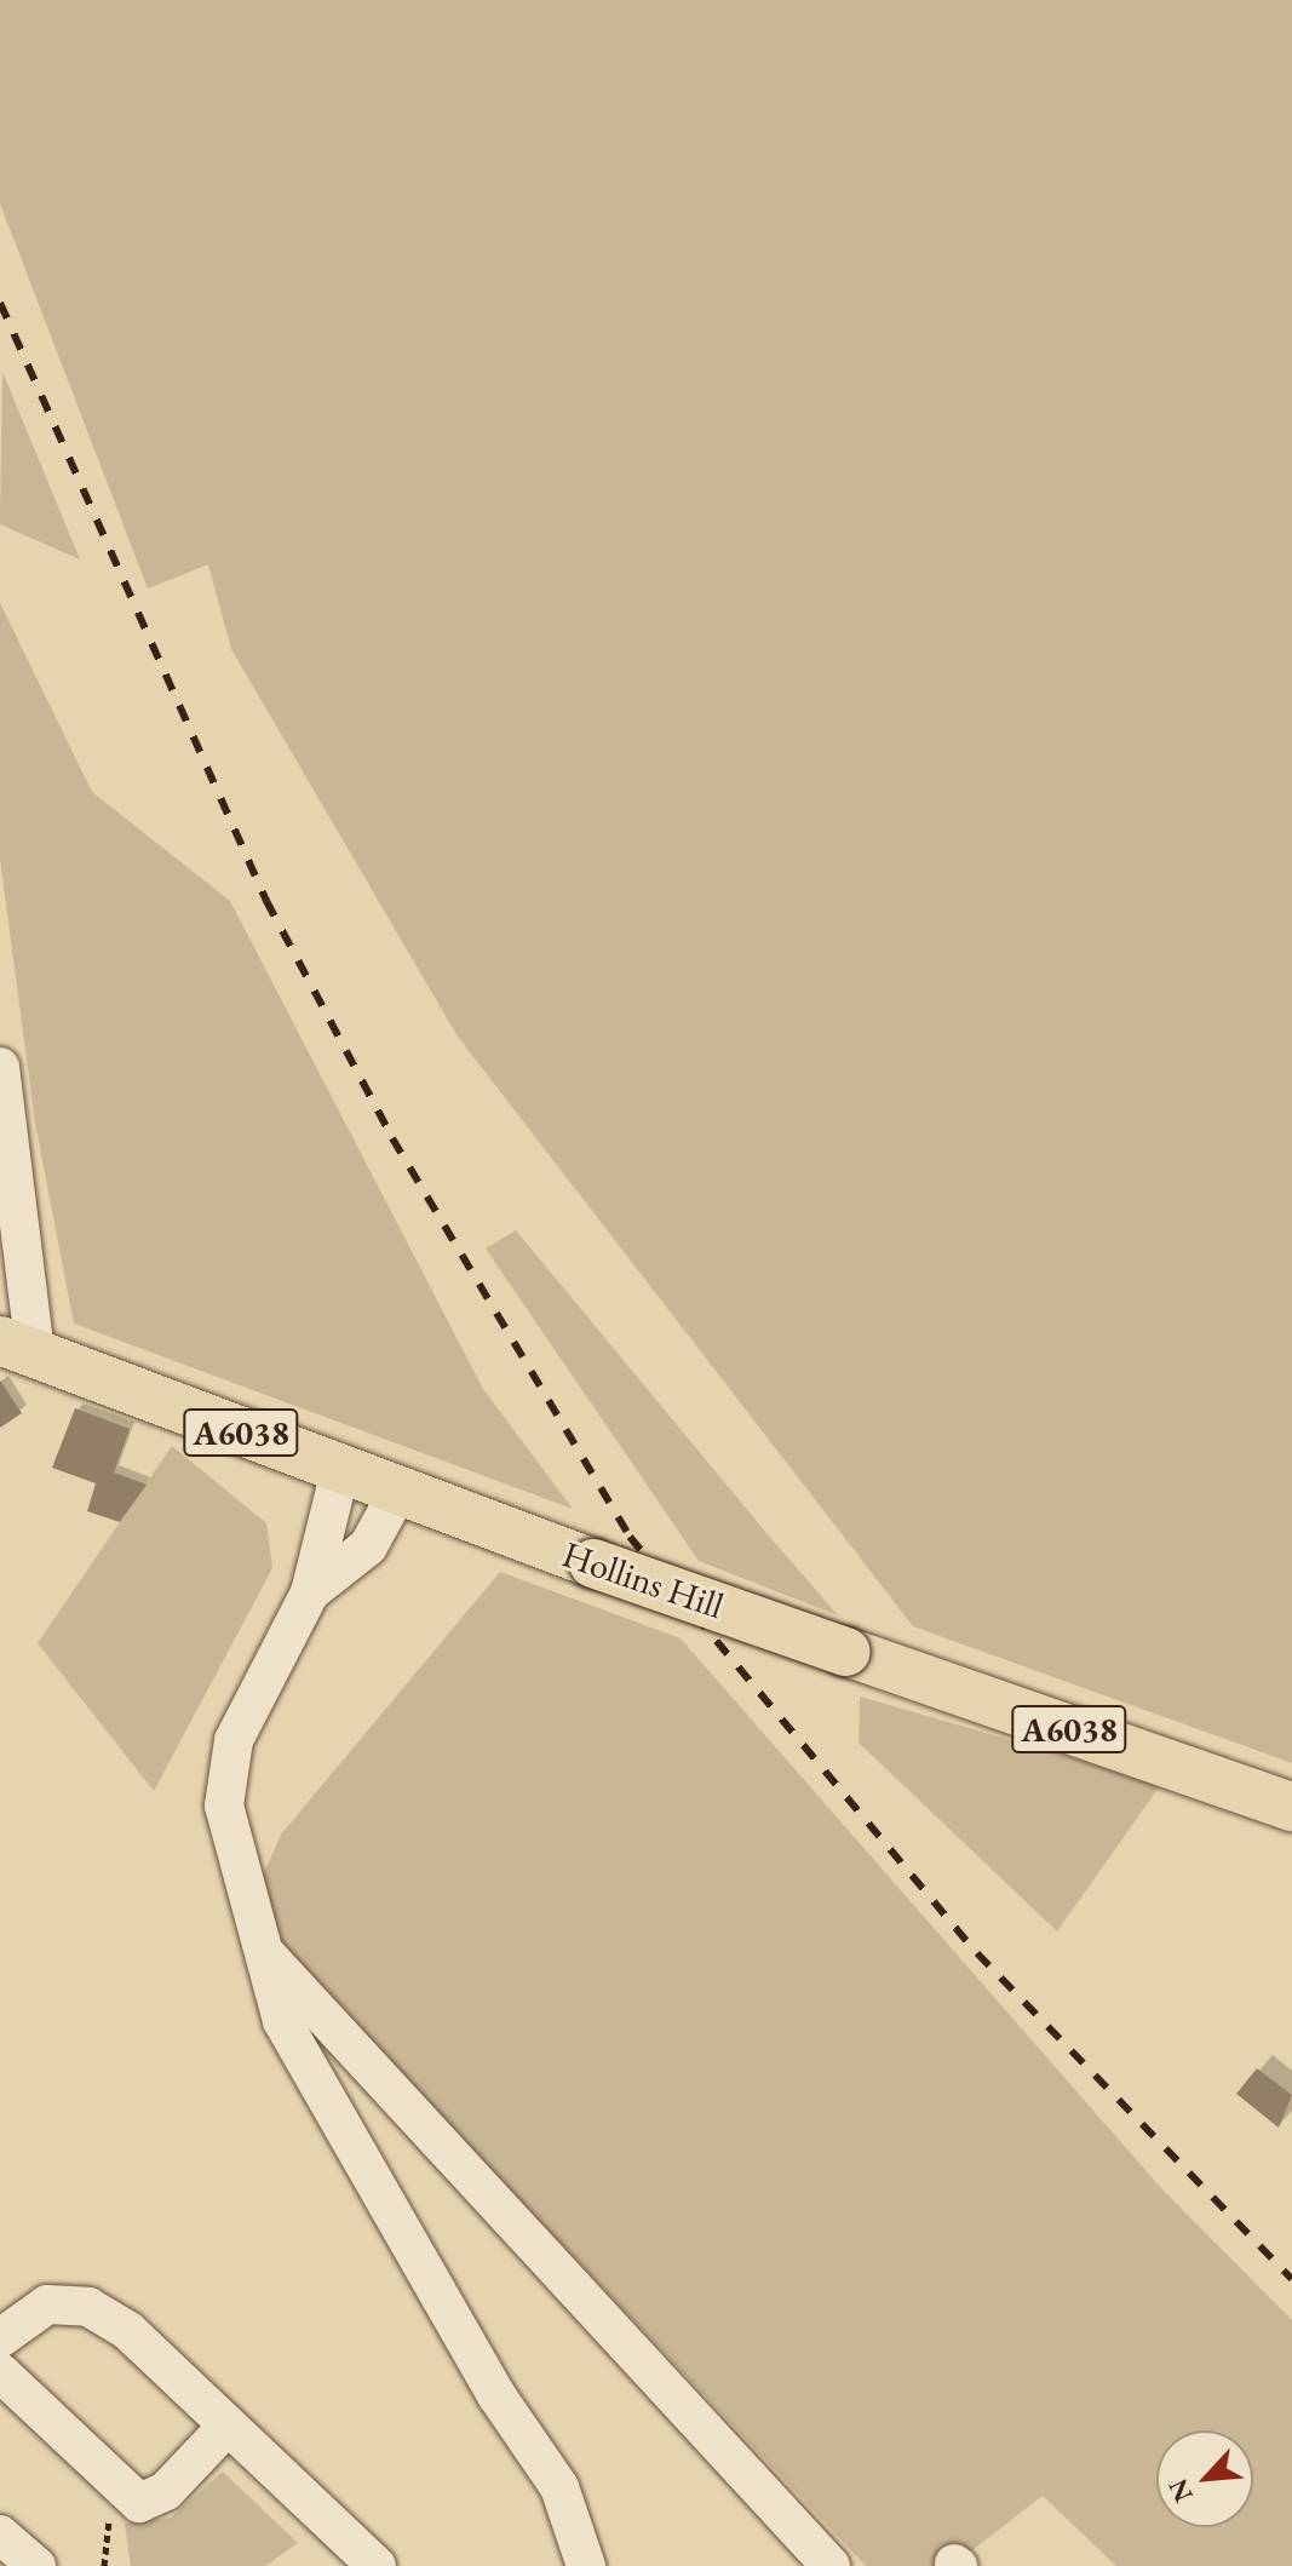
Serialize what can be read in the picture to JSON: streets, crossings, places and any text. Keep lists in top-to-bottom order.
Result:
{
  "streets": {
    "main road": ["A6038", "Hollins Hill"]
  },
  "north": "bottom left"
}
